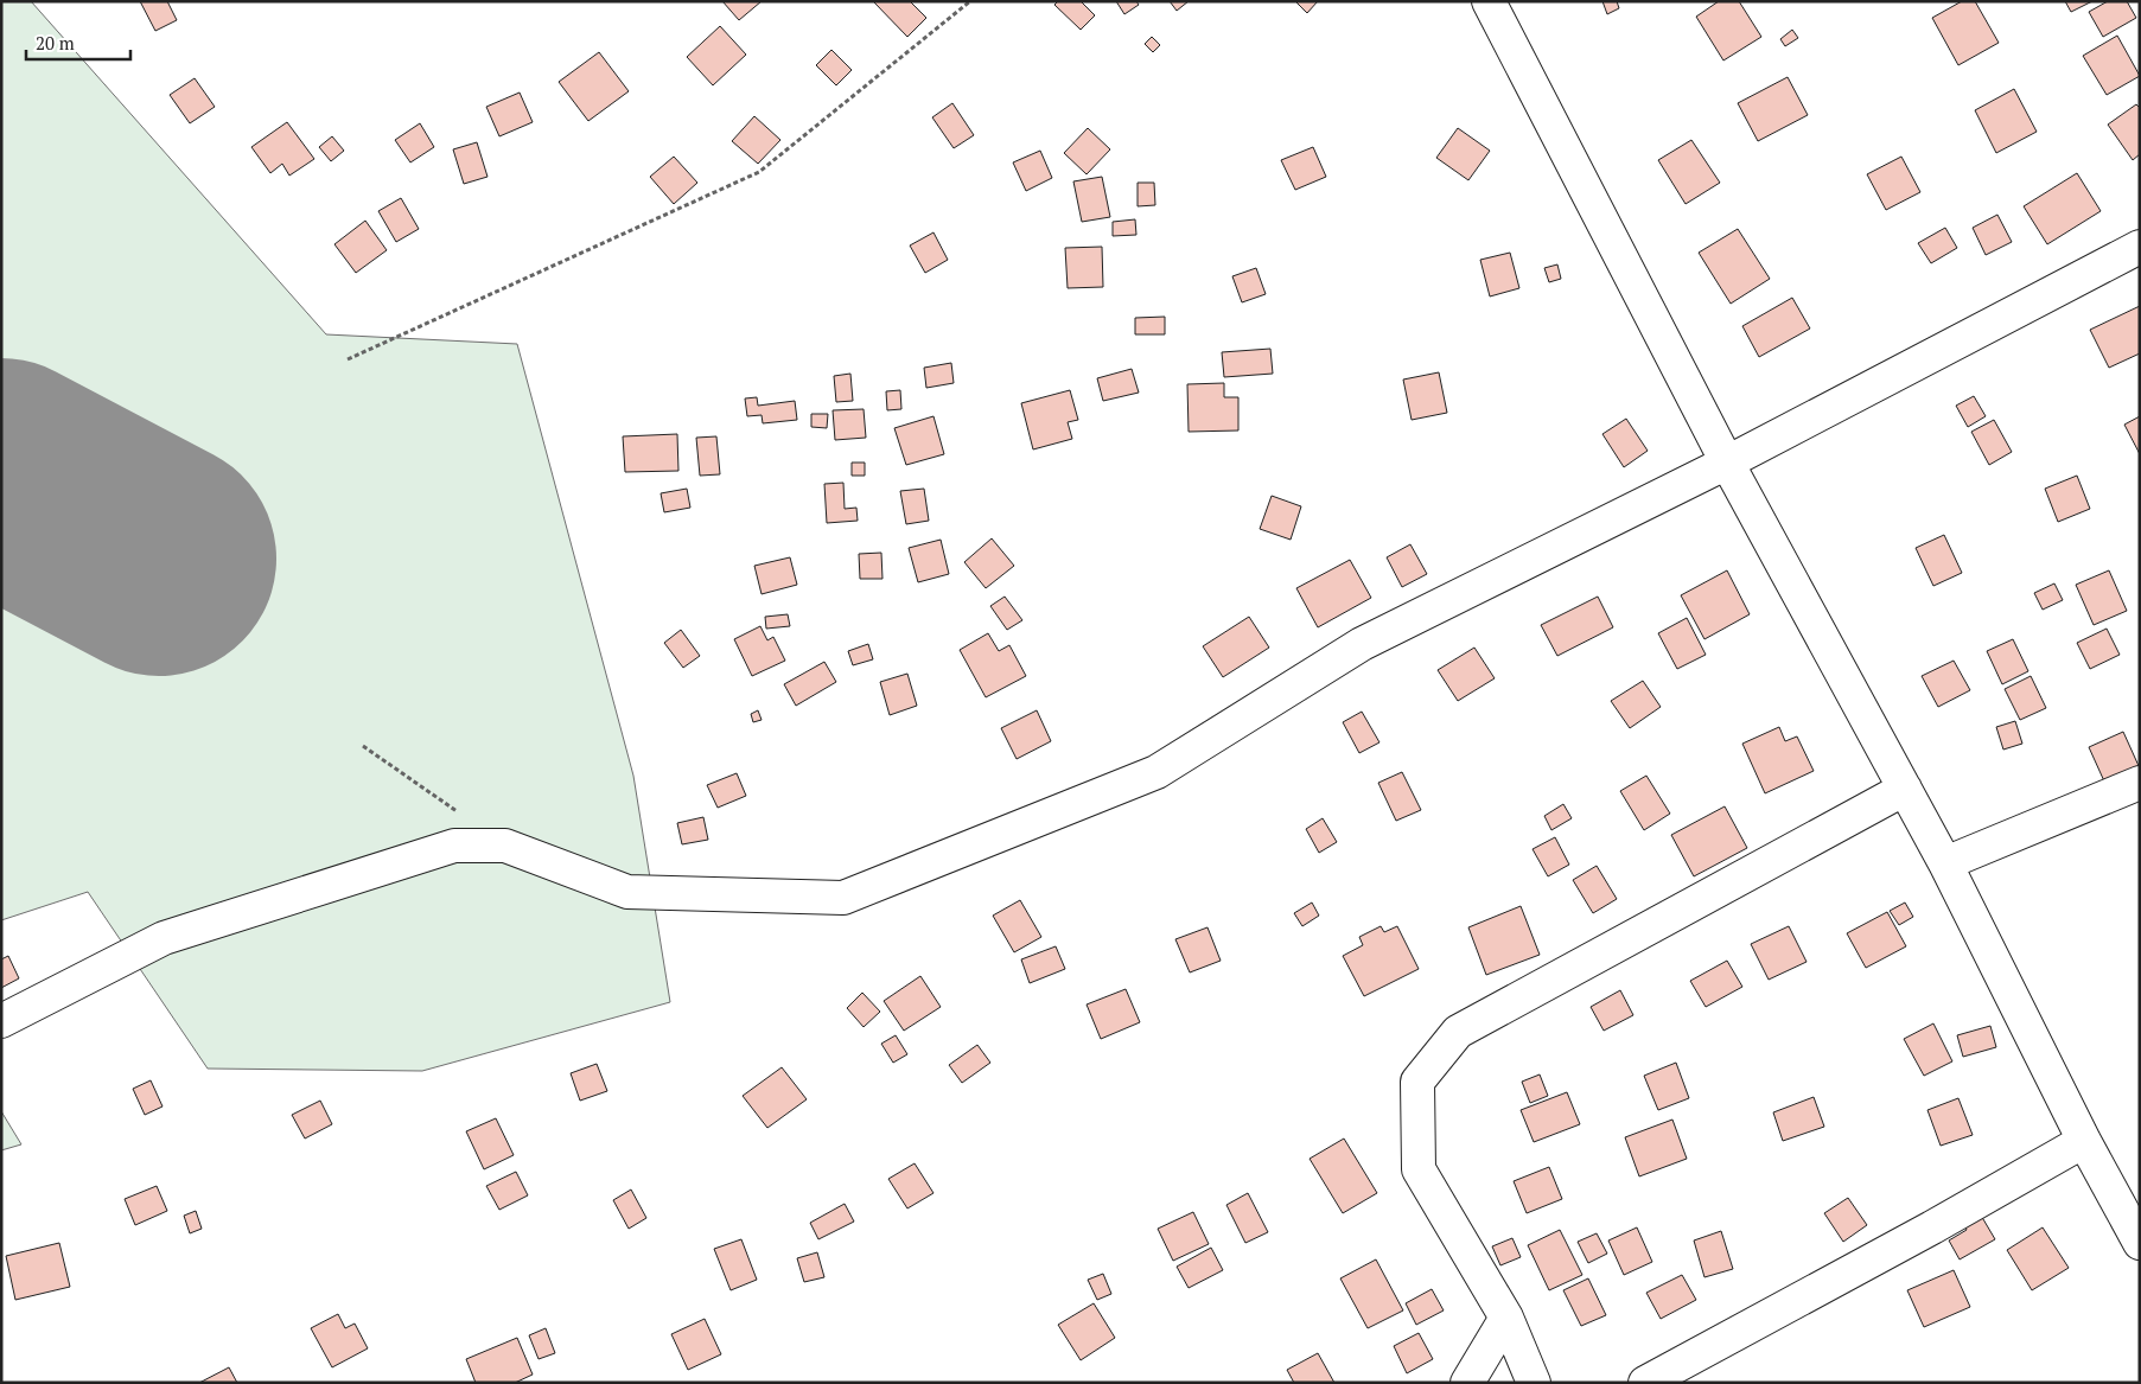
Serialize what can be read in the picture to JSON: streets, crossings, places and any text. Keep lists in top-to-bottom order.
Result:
{
  "scale_bar": "20 m"
}
